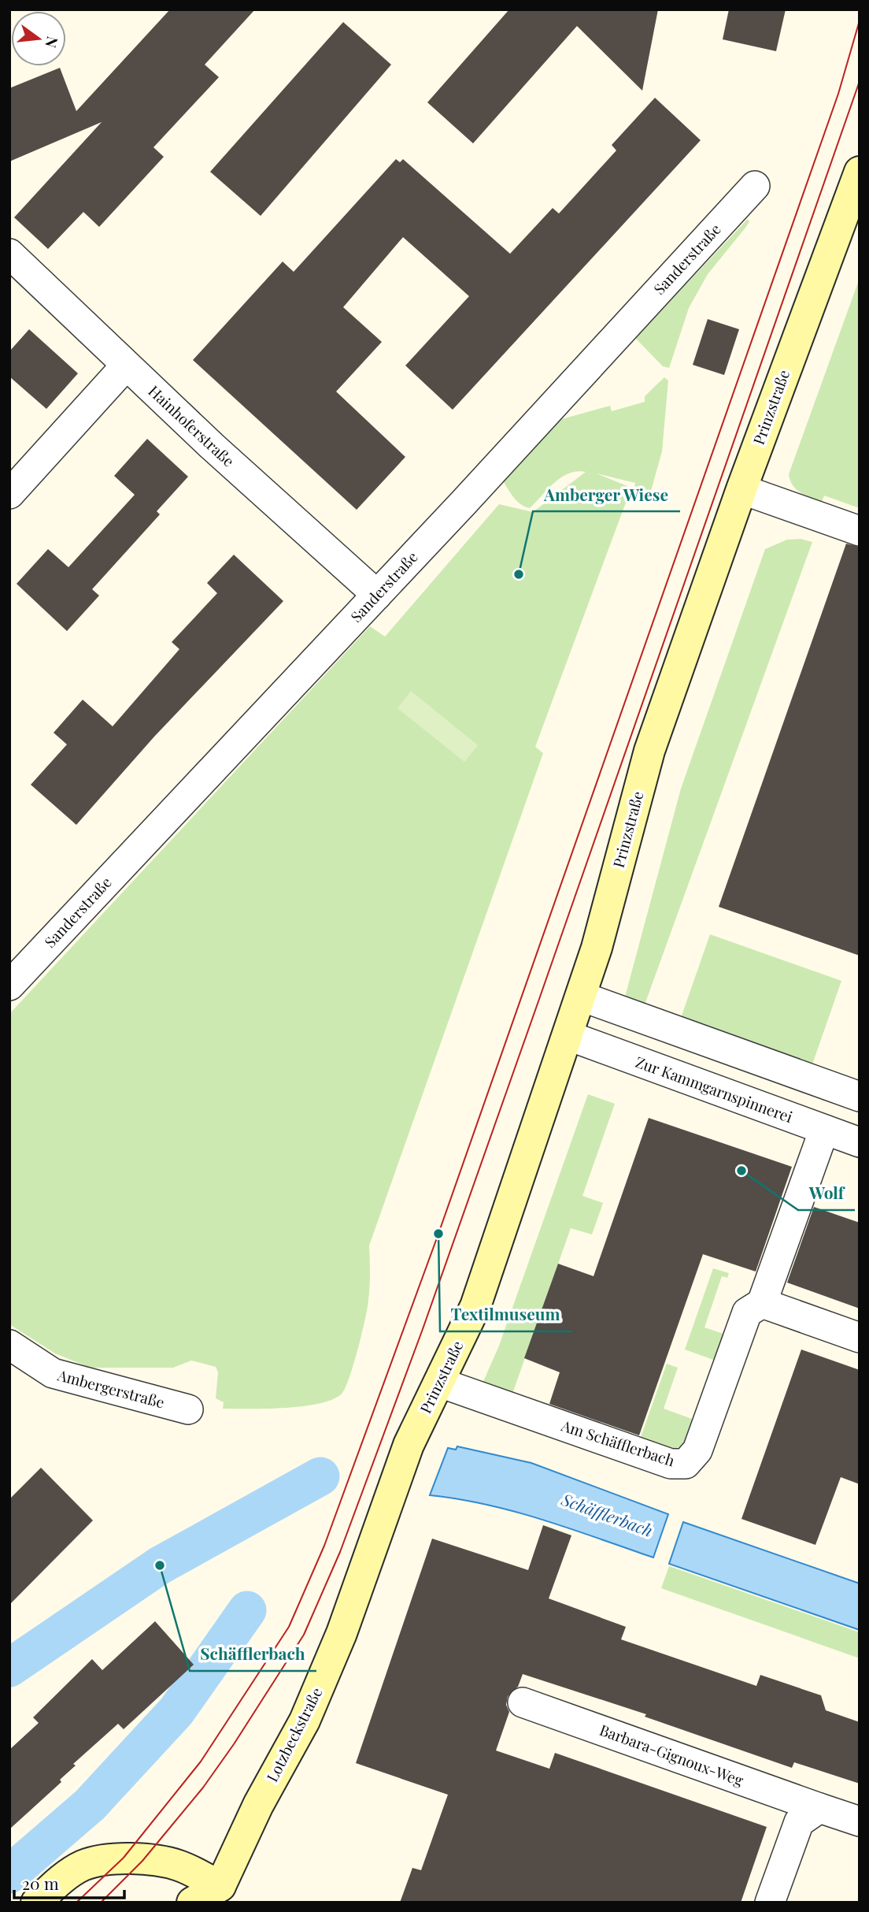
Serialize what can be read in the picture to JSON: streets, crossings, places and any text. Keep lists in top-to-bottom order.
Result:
{
  "streets": {
    "street": [
      "Sanderstraße",
      "Prinzstraße",
      "Hainhoferstraße",
      "Zur Kammgarnspinnerei",
      "Ambergerstraße",
      "Am Schäfflerbach",
      "Lotzbeckstraße",
      "Barbara-Gignoux-Weg"
    ]
  },
  "crossings": [
    ["Sanderstraße", "Hainhoferstraße"],
    ["Prinzstraße", "Zur Kammgarnspinnerei"],
    ["Prinzstraße", "Am Schäfflerbach"],
    ["Prinzstraße", "Lotzbeckstraße"],
    ["Zur Kammgarnspinnerei", "Am Schäfflerbach"]
  ],
  "water": ["Schäfflerbach"],
  "places": [
    "Amberger Wiese",
    "Wolf",
    "Textilmuseum",
    "Schäfflerbach"
  ],
  "scale_bar": "20 m",
  "north": "right"
}
